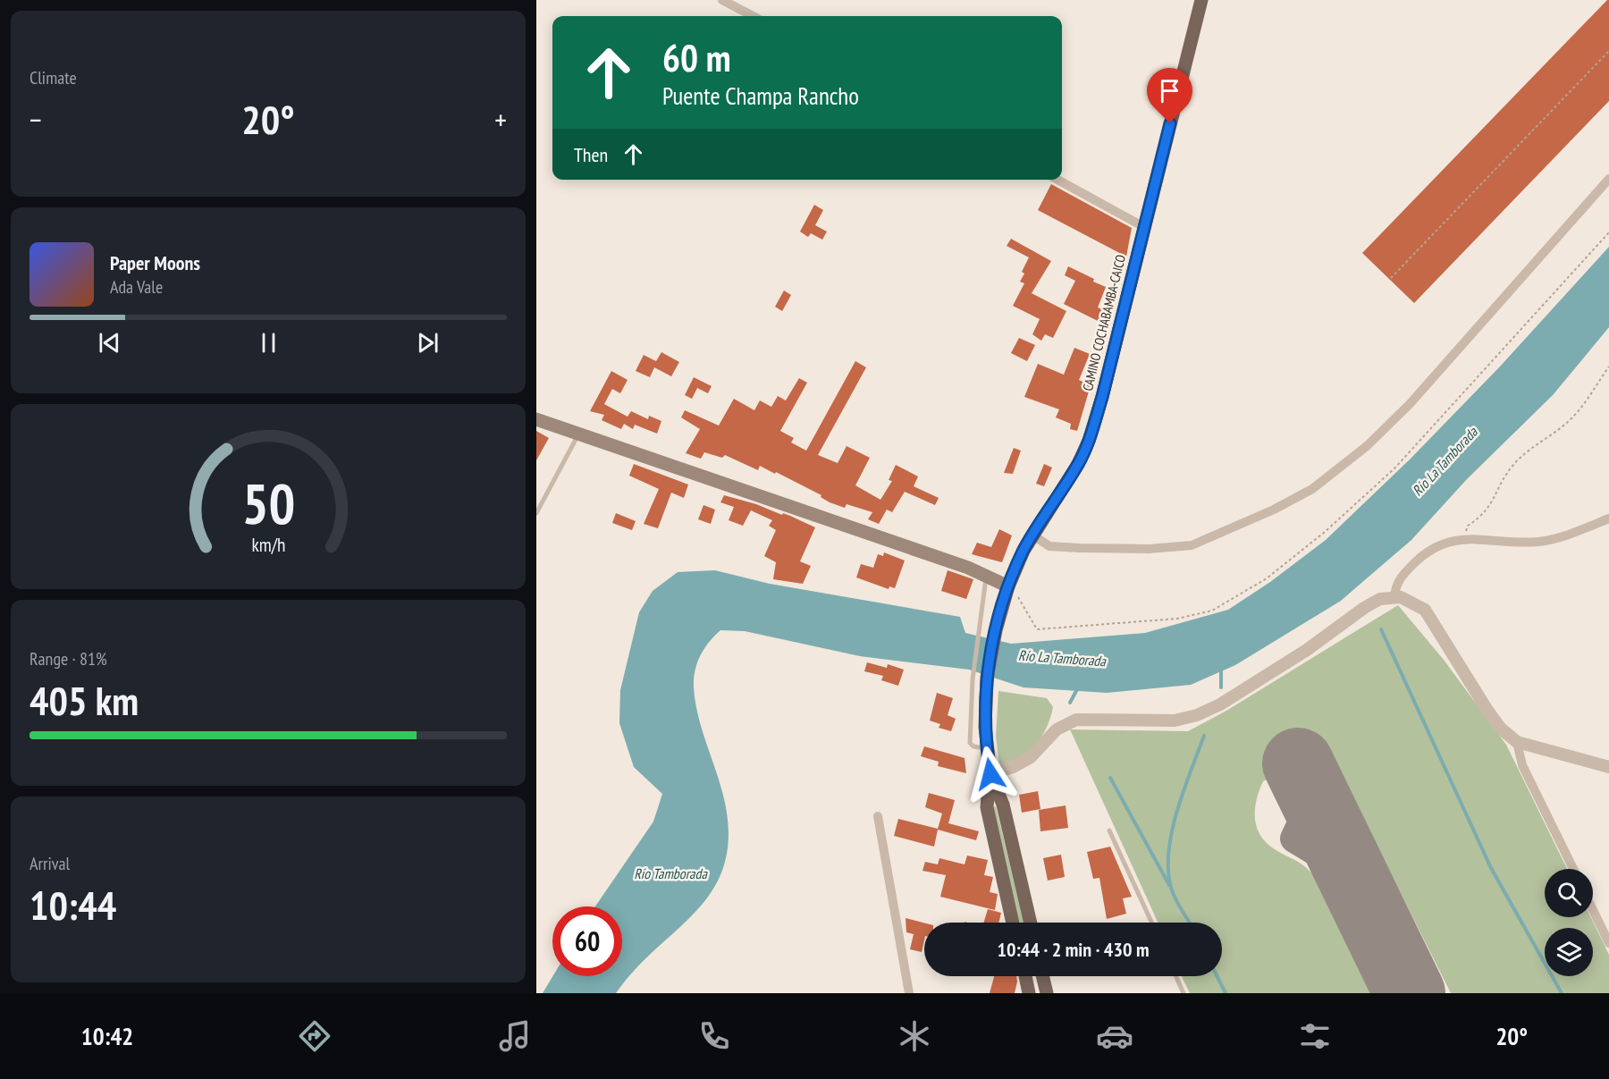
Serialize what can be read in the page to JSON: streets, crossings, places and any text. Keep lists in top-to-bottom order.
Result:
{
  "streets": {
    "main road": ["CAMINO COCHABAMBA-CAICO"]
  },
  "water": ["Río La Tamborada", "Río Tamborada"],
  "page": {
    "tile": [
      "Climate",
      ["Range · 81%", "405 km"],
      ["Arrival", "10:44"]
    ],
    "turn": ["60 m", "Puente Champa Rancho"],
    "heat": ["−", "20°", "+"],
    "then": "Then",
    "song": ["Paper Moons", "Ada Vale"],
    "limit": "60",
    "trip": "10:44 · 2 min · 430 m",
    "tabs": ["10:42", "20°"],
    "gauge": ["50", "km/h"]
  }
}
